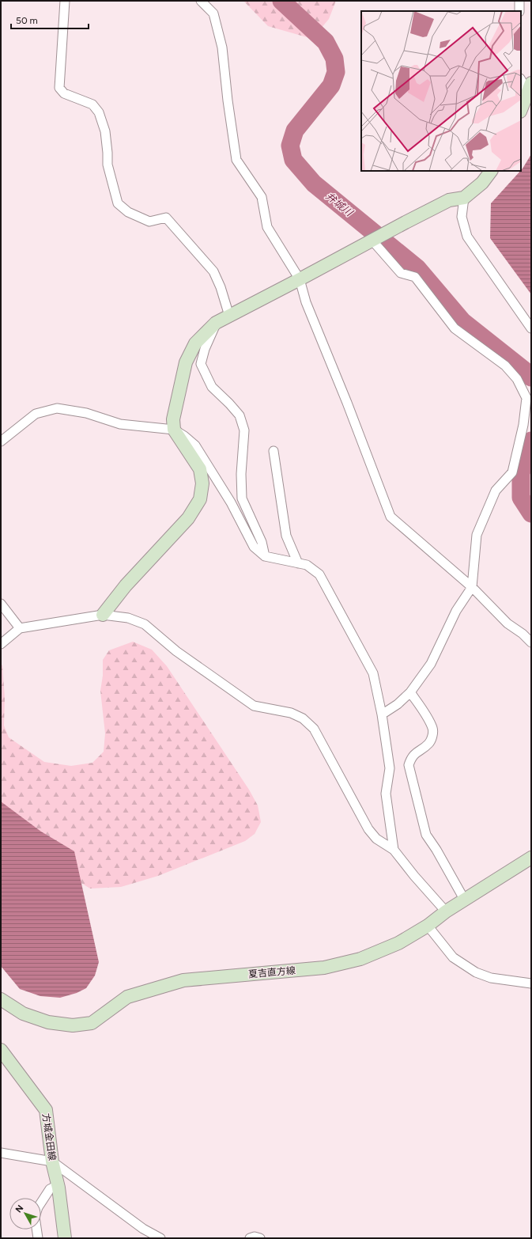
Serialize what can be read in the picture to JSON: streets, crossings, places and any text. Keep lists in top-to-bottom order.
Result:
{
  "streets": {
    "main road": ["夏吉直方線", "方城金田線"]
  },
  "water": ["弁城川"],
  "scale_bar": "50 m",
  "north": "top left"
}
